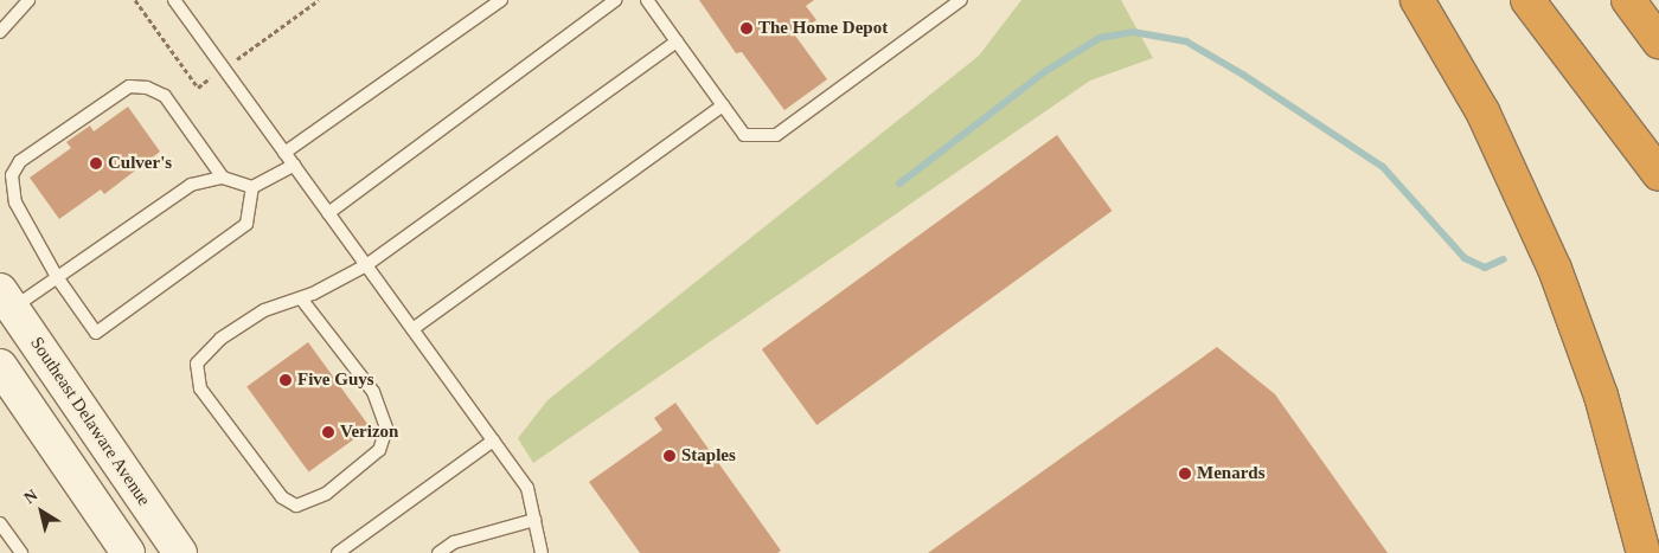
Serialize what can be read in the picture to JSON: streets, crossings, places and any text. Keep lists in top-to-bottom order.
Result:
{
  "streets": {
    "main road": ["Southeast Delaware Avenue"]
  },
  "places": [
    "The Home Depot",
    "Culver's",
    "Five Guys",
    "Verizon",
    "Staples",
    "Menards"
  ],
  "north": "top left"
}
